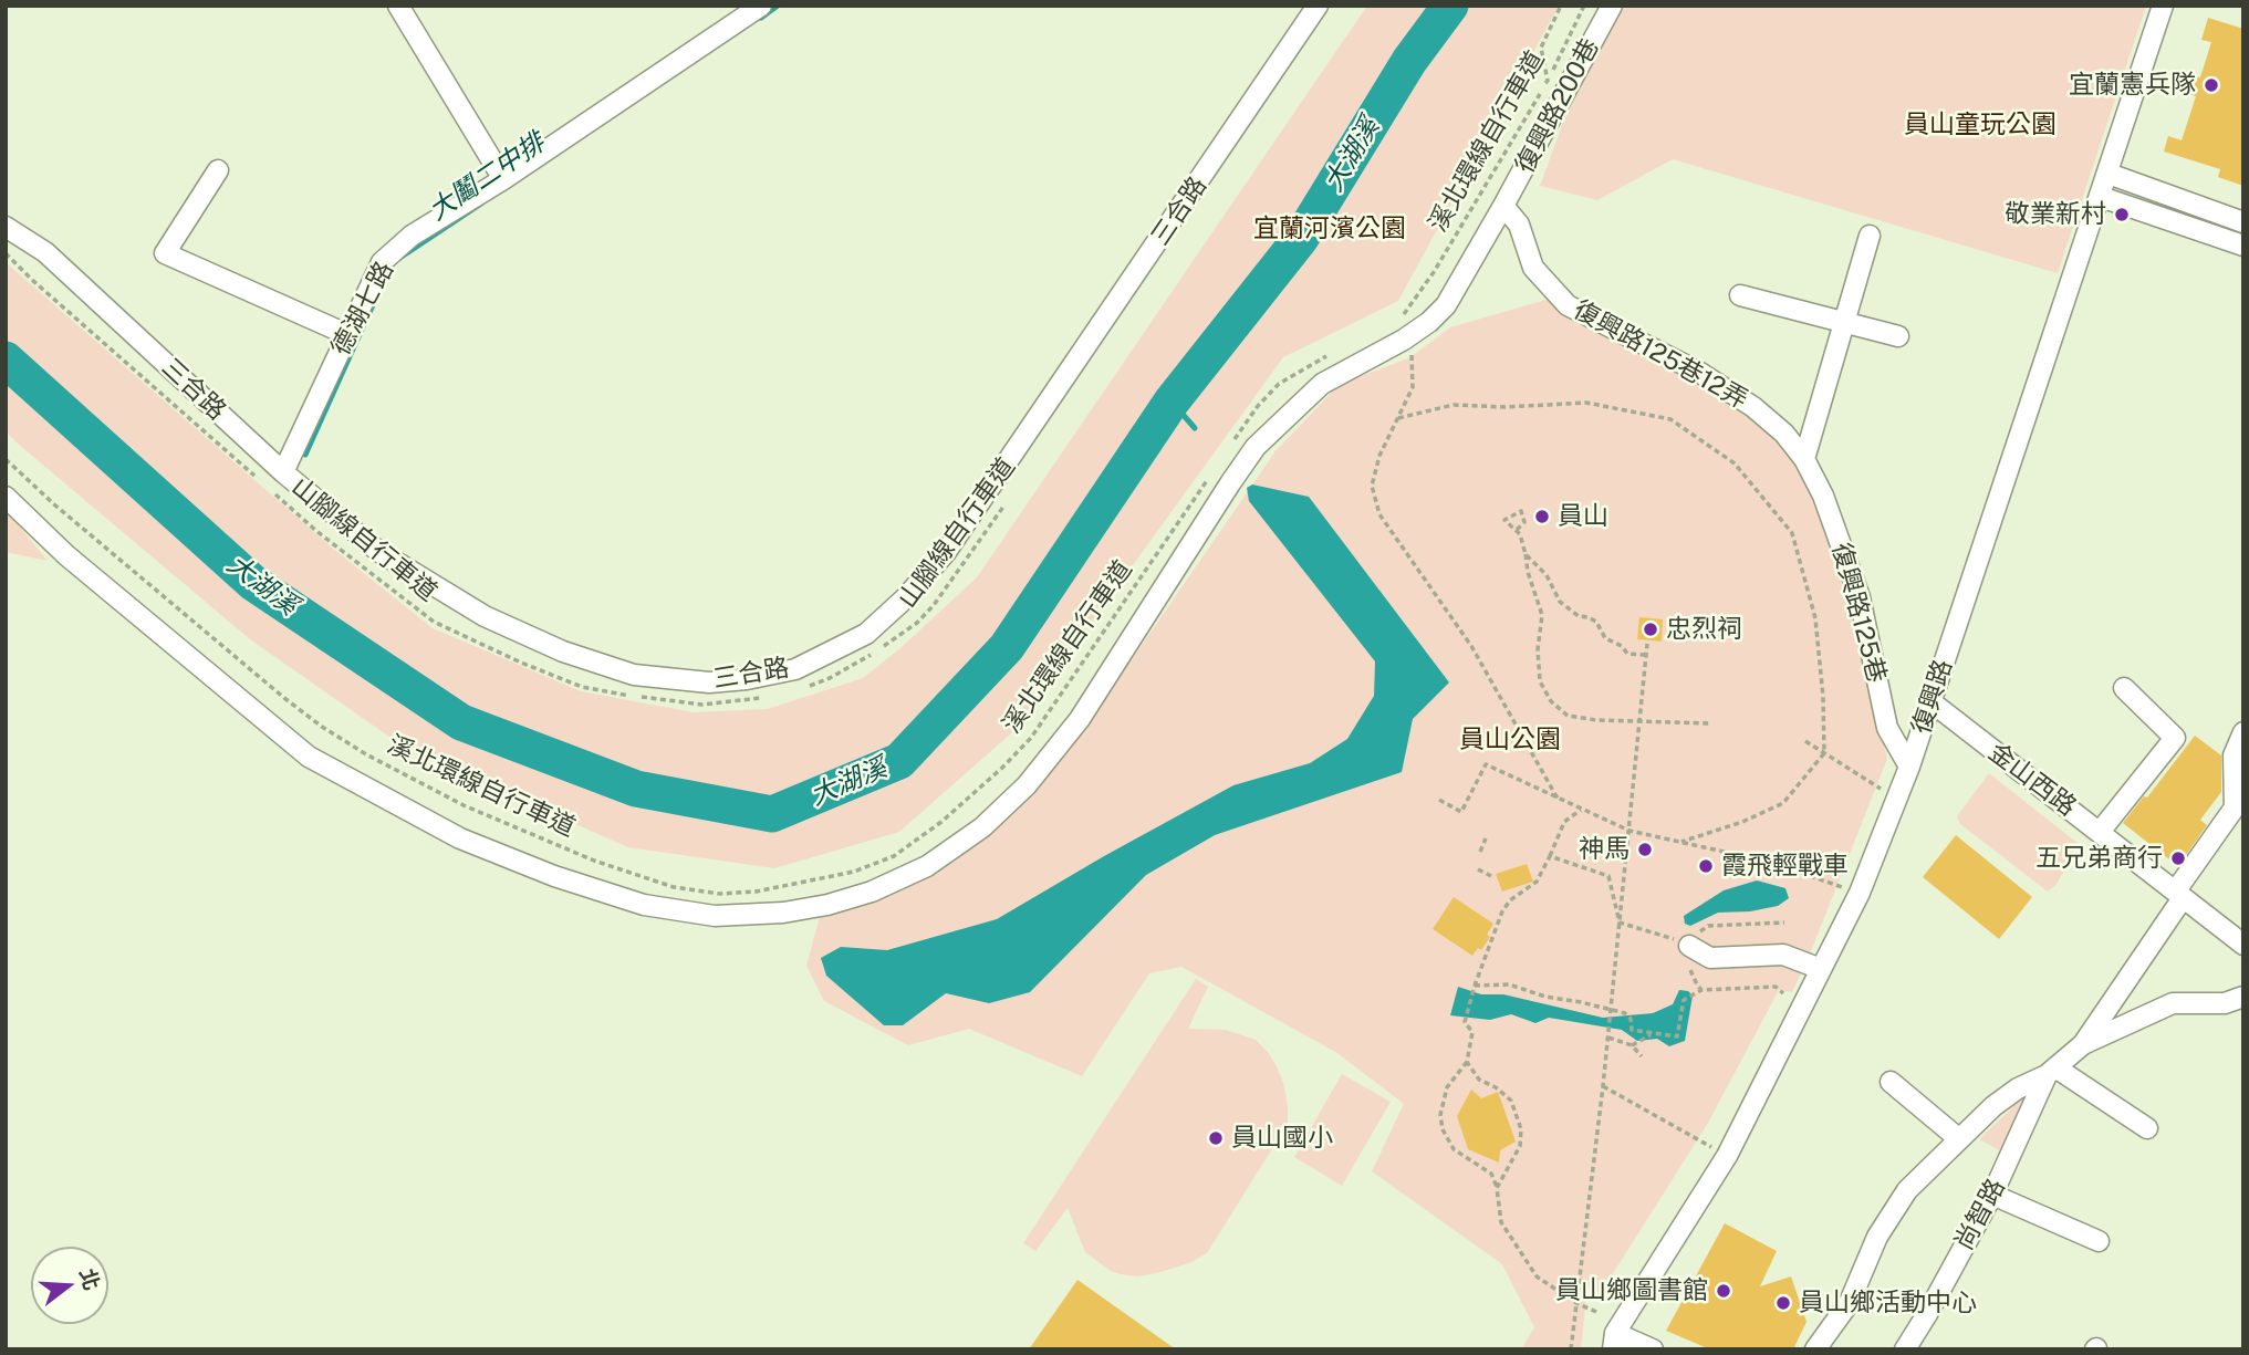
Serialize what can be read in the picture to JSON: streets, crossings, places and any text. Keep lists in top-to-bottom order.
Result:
{
  "streets": {
    "street": [
      "復興路200巷",
      "三合路",
      "德湖七路",
      "復興路125巷12弄",
      "復興路125巷",
      "復興路",
      "金山西路",
      "尚智路"
    ],
    "path": ["溪北環線自行車道", "山腳線自行車道"]
  },
  "crossings": [
    ["復興路200巷", "復興路125巷12弄"],
    ["三合路", "德湖七路"],
    ["復興路125巷12弄", "復興路125巷"],
    ["復興路125巷", "復興路"],
    ["復興路", "金山西路"]
  ],
  "water": ["大湖溪", "大鬮二中排"],
  "parks": ["員山童玩公園", "宜蘭河濱公園", "員山公園"],
  "places": [
    "宜蘭憲兵隊",
    "敬業新村",
    "員山",
    "忠烈祠",
    "神馬",
    "五兄弟商行",
    "霞飛輕戰車",
    "員山國小",
    "員山鄉圖書館",
    "員山鄉活動中心"
  ],
  "north": "right"
}
